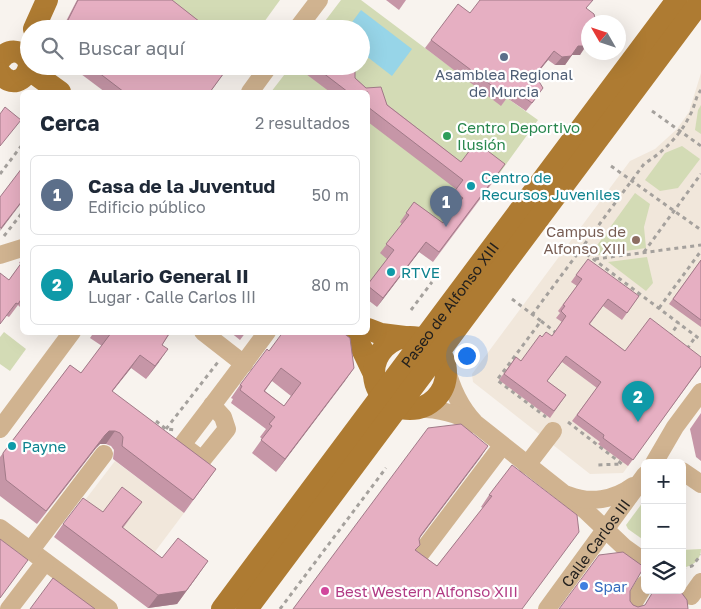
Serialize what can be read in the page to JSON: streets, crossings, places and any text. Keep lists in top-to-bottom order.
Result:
{
  "streets": {
    "main road": ["Paseo de Alfonso XIII"],
    "street": ["Calle Carlos III"]
  },
  "places": [
    "Asamblea Regional de Murcia",
    "Centro Deportivo Ilusión",
    "Centro de Recursos Juveniles",
    "Campus de Alfonso XIII",
    "RTVE",
    "Payne",
    "Spar",
    "Best Western Alfonso XIII"
  ],
  "north": "top left",
  "page": {
    "search": "Buscar aquí",
    "heading": ["Cerca", "2 resultados"],
    "list": [
      {
        "mark": "1",
        "name": "Casa de la Juventud",
        "note": "Edificio público",
        "value": "50 m"
      },
      {
        "mark": "2",
        "name": "Aulario General II",
        "note": "Lugar · Calle Carlos III",
        "value": "80 m"
      }
    ],
    "pins": ["1", "2"],
    "map_buttons": ["+", "−"]
  }
}
